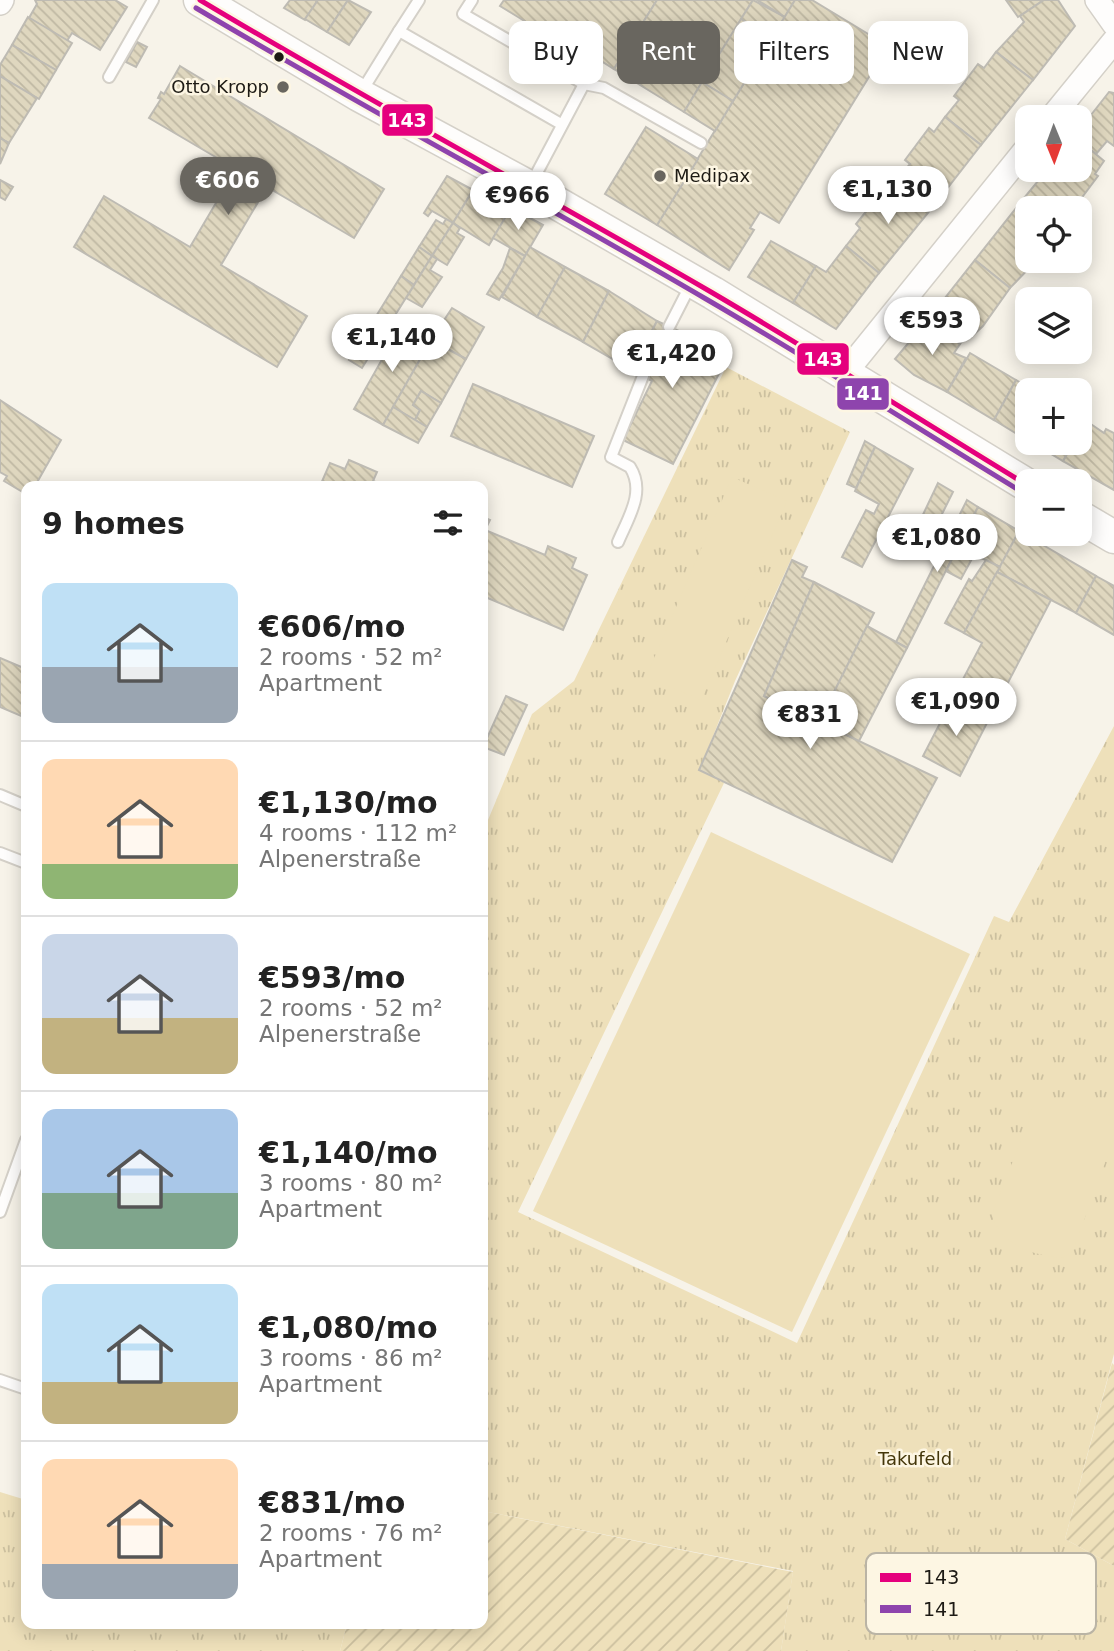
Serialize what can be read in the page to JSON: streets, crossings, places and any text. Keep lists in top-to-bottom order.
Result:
{
  "parks": ["Takufeld"],
  "places": ["Otto Kropp", "Medipax"],
  "lines": ["transit line 143", "transit line 141"],
  "legend": ["143", "141"],
  "north": "bottom",
  "page": {
    "chip": [
      "Buy",
      "Rent",
      "Filters",
      "New"
    ],
    "map_buttons": ["+", "−"],
    "price": [
      "€606",
      "€1,130",
      "€966",
      "€593",
      "€1,140",
      "€1,420",
      "€1,080",
      "€1,090",
      "€831"
    ],
    "heading": "9 homes",
    "list": [
      {
        "name": "€606/mo",
        "note": "2 rooms · 52 m² · Apartment"
      },
      {
        "name": "€1,130/mo",
        "note": "4 rooms · 112 m² · Alpenerstraße"
      },
      {
        "name": "€593/mo",
        "note": "2 rooms · 52 m² · Alpenerstraße"
      },
      {
        "name": "€1,140/mo",
        "note": "3 rooms · 80 m² · Apartment"
      },
      {
        "name": "€1,080/mo",
        "note": "3 rooms · 86 m² · Apartment"
      },
      {
        "name": "€831/mo",
        "note": "2 rooms · 76 m² · Apartment"
      }
    ]
  }
}
